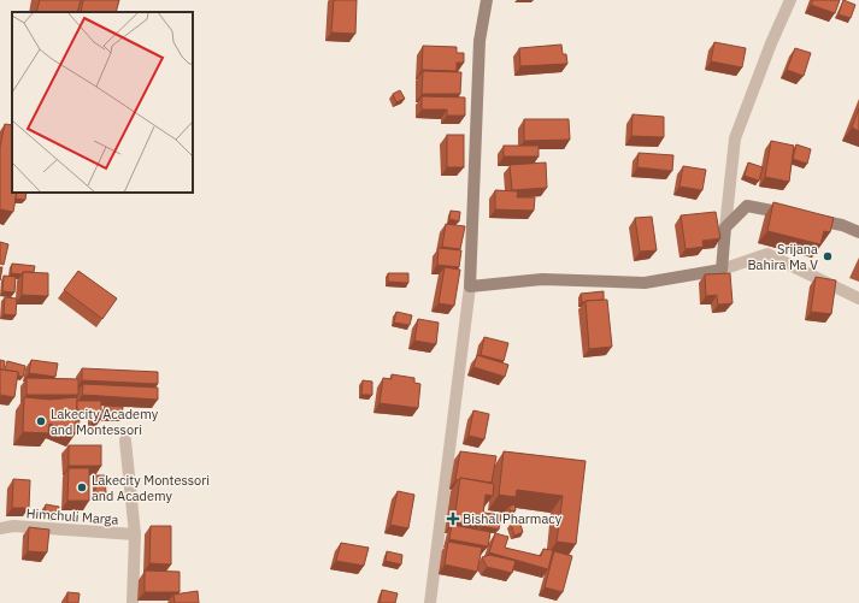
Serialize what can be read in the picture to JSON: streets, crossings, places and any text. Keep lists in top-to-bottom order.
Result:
{
  "streets": {
    "street": ["Himchuli Marga"]
  },
  "places": {
    "other": ["Srijana Bahira Ma V", "Lakecity Academy and Montessori", "Lakecity Montessori and Academy"],
    "health": ["Bishal Pharmacy"]
  }
}
